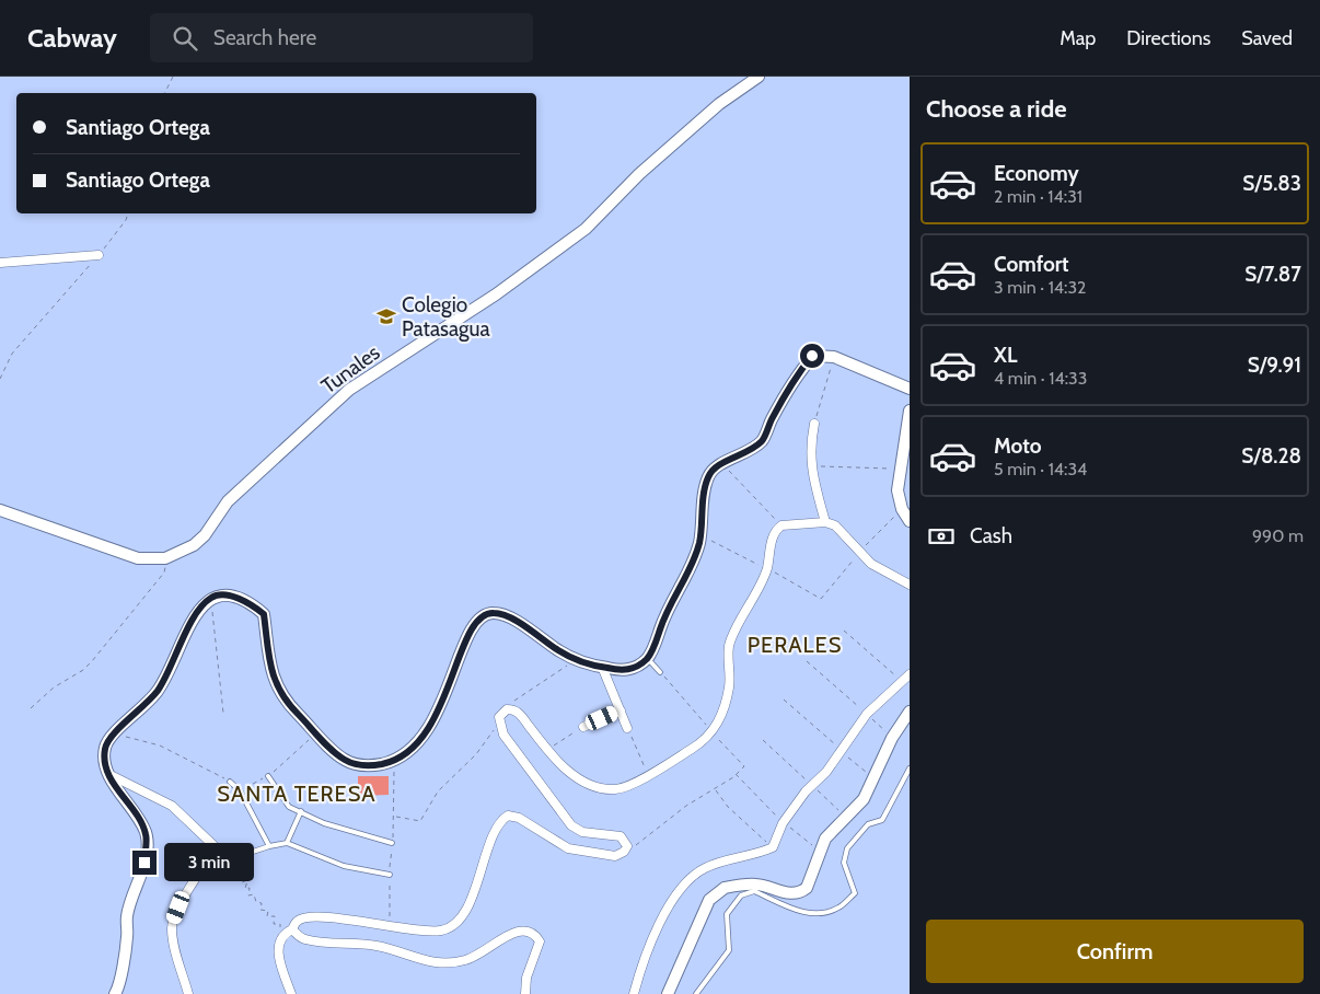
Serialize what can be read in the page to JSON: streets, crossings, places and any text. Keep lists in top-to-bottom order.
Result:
{
  "streets": {
    "street": ["Tunales"]
  },
  "districts": ["PERALES", "SANTA TERESA"],
  "places": {
    "school or university": ["Colegio Patasagua"]
  },
  "page": {
    "header": "Cabway",
    "search": "Search here",
    "nav": ["Map", "Directions", "Saved"],
    "heading": "Choose a ride",
    "banner": ["Santiago Ortega", "Santiago Ortega"],
    "list": [
      {
        "name": "Economy",
        "note": "2 min · 14:31",
        "value": "S/5.83"
      },
      {
        "name": "Comfort",
        "note": "3 min · 14:32",
        "value": "S/7.87"
      },
      {
        "name": "XL",
        "note": "4 min · 14:33",
        "value": "S/9.91"
      },
      {
        "name": "Moto",
        "note": "5 min · 14:34",
        "value": "S/8.28"
      }
    ],
    "pay": ["Cash", "990 m"],
    "bubble": "3 min",
    "buttons": "Confirm"
  }
}
